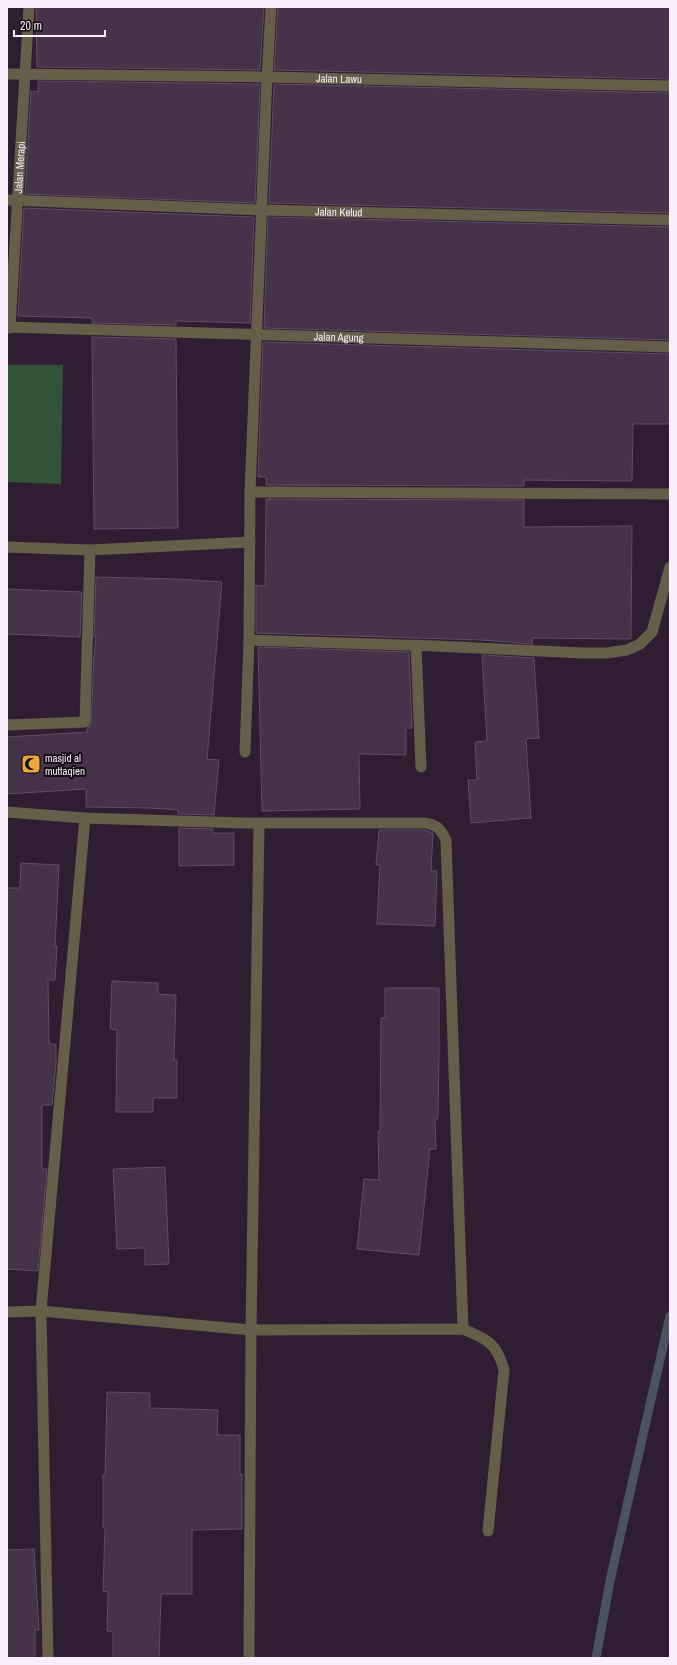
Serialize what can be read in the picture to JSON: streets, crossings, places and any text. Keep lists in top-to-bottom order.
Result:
{
  "streets": {
    "street": [
      "Jalan Lawu",
      "Jalan Merapi",
      "Jalan Kelud",
      "Jalan Agung"
    ]
  },
  "crossings": [
    ["Jalan Lawu", "Jalan Merapi"],
    ["Jalan Merapi", "Jalan Kelud"],
    ["Jalan Merapi", "Jalan Agung"]
  ],
  "places": {
    "mosque": ["masjid al muttaqien"]
  },
  "scale_bar": "20 m"
}
